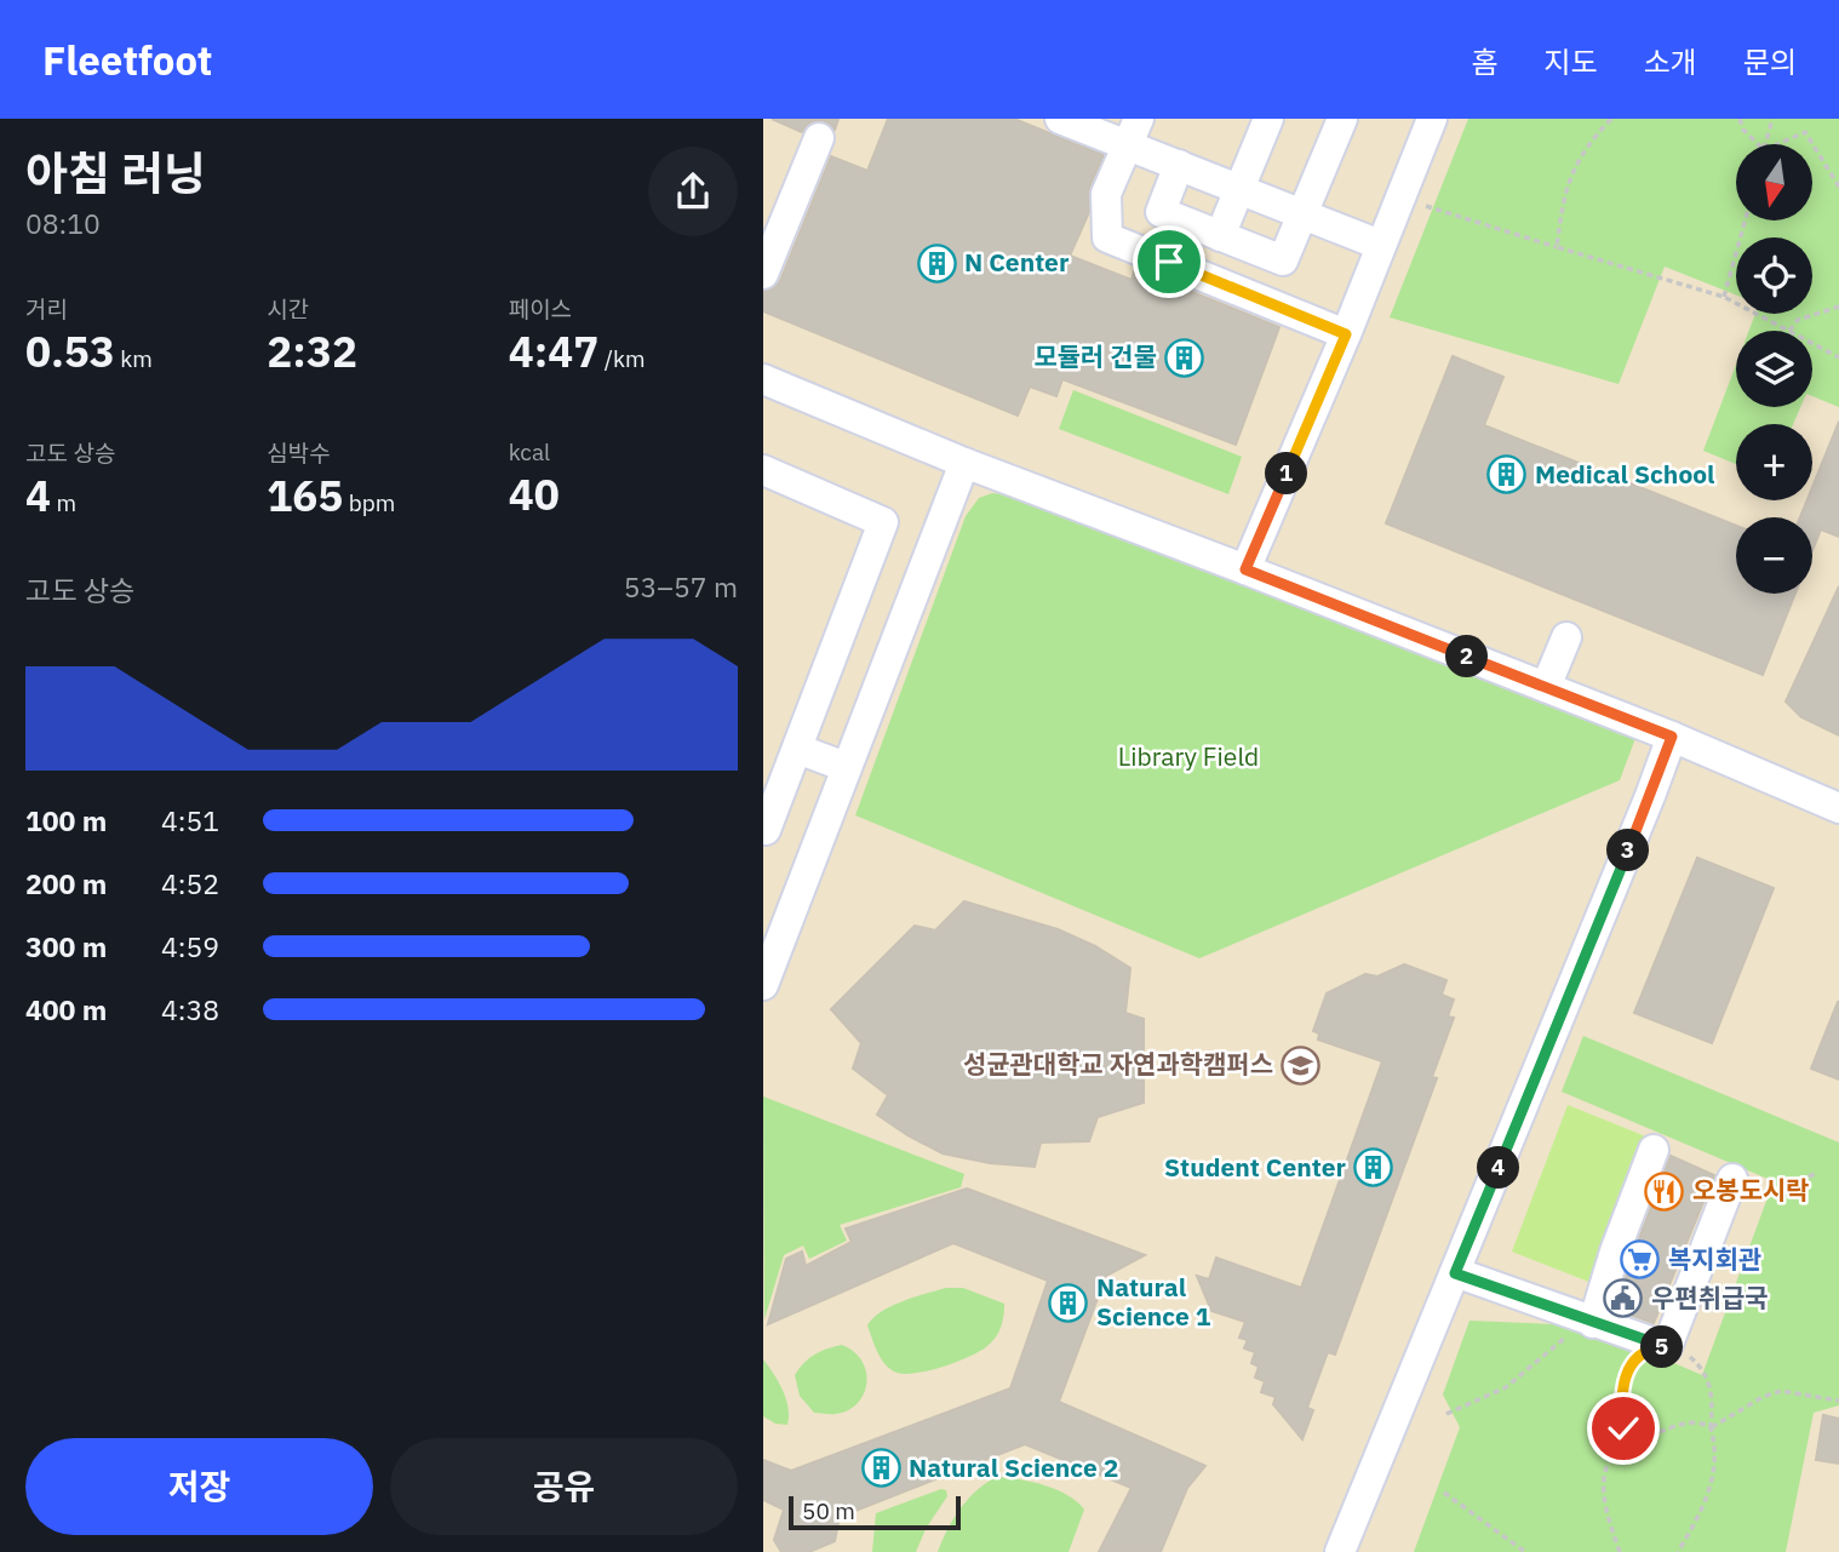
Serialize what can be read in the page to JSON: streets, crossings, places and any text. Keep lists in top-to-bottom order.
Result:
{
  "parks": ["Library Field"],
  "places": {
    "building": [
      "N Center",
      "모듈러 건물",
      "Medical School",
      "Student Center",
      "Natural Science 1",
      "Natural Science 2"
    ],
    "school or university": ["성균관대학교 자연과학캠퍼스"],
    "restaurant": ["오봉도시락"],
    "supermarket": ["복지회관"],
    "public building": ["우편취급국"]
  },
  "scale_bar": "50 m",
  "north": "bottom",
  "page": {
    "header": "Fleetfoot",
    "nav": [
      "홈",
      "지도",
      "소개",
      "문의"
    ],
    "heading": ["아침 러닝", "08:10"],
    "map_buttons": ["+", "−"],
    "stats": [
      ["거리", "0.53 km"],
      ["시간", "2:32"],
      ["페이스", "4:47 /km"],
      ["고도 상승", "4 m"],
      ["심박수", "165 bpm"],
      ["kcal", "40"]
    ],
    "pins": [
      "1",
      "2",
      "3",
      "4",
      "5"
    ],
    "chart": ["고도 상승", "53–57 m"],
    "list": [
      {
        "name": "100 m",
        "note": "4:51"
      },
      {
        "name": "200 m",
        "note": "4:52"
      },
      {
        "name": "300 m",
        "note": "4:59"
      },
      {
        "name": "400 m",
        "note": "4:38"
      }
    ],
    "buttons": ["저장", "공유"],
    "scale": "50 m"
  }
}
